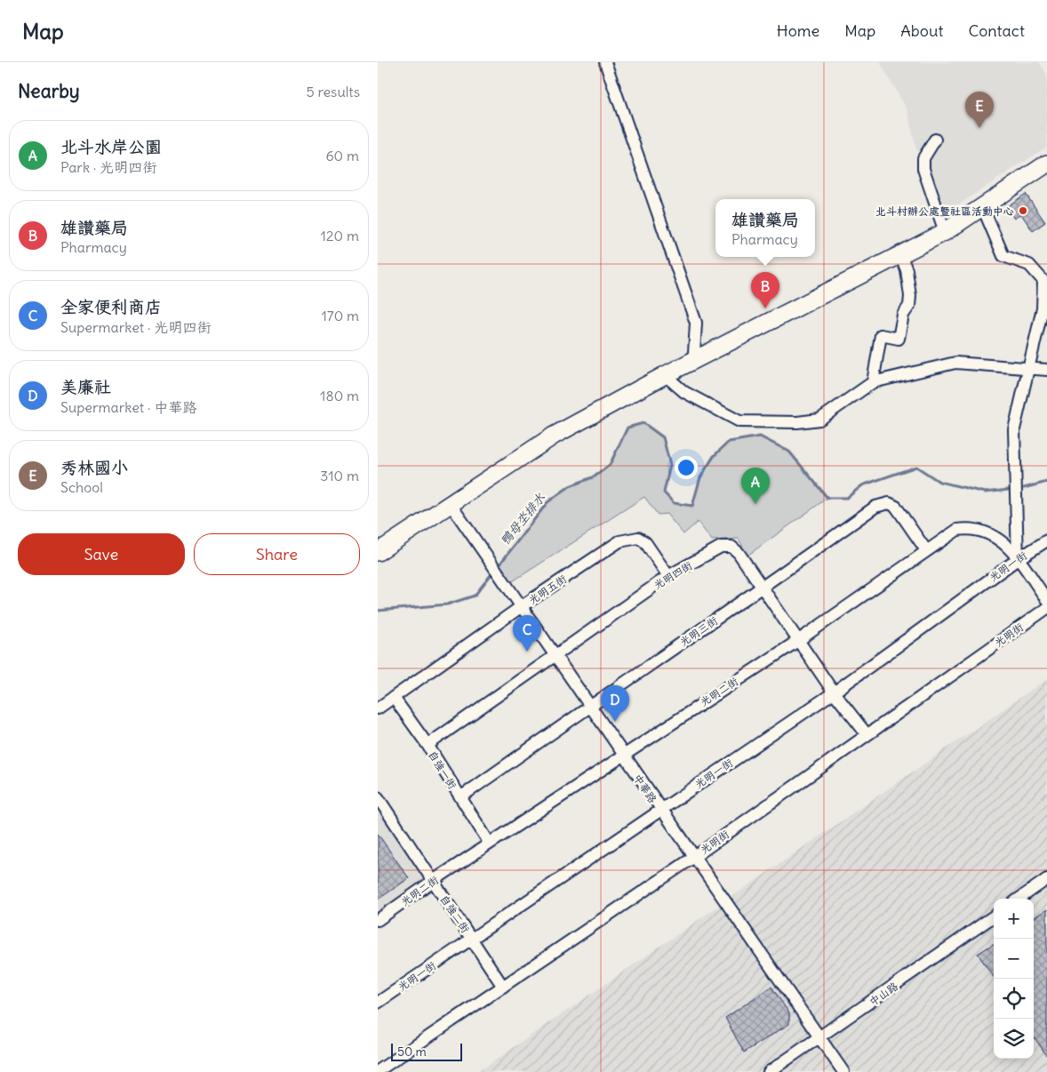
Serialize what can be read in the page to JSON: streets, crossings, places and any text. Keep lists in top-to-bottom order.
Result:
{
  "streets": {
    "street": [
      "光明一街",
      "光明四街",
      "光明五街",
      "光明三街",
      "光明街",
      "光明二街",
      "自強一街",
      "中華路",
      "自強二街",
      "中山路"
    ]
  },
  "crossings": [
    ["光明一街", "光明四街"],
    ["光明一街", "光明二街"],
    ["光明一街", "中華路"],
    ["光明一街", "自強二街"],
    ["光明四街", "光明五街"],
    ["光明四街", "光明三街"],
    ["光明四街", "光明街"],
    ["光明四街", "光明二街"],
    ["光明四街", "自強一街"],
    ["光明四街", "中華路"],
    ["光明五街", "自強一街"],
    ["光明五街", "中華路"],
    ["光明三街", "光明二街"],
    ["光明三街", "自強一街"],
    ["光明三街", "中華路"],
    ["光明街", "中華路"],
    ["光明街", "自強二街"],
    ["光明二街", "自強一街"],
    ["光明二街", "中華路"],
    ["光明二街", "自強二街"],
    ["中華路", "中山路"]
  ],
  "water": ["鴨母坔排水"],
  "places": ["北斗村辦公處暨社區活動中心"],
  "scale_bar": "50 m",
  "page": {
    "header": "Map",
    "nav": [
      "Home",
      "Map",
      "About",
      "Contact"
    ],
    "heading": ["Nearby", "5 results"],
    "pins": [
      "E",
      "B",
      "A",
      "C",
      "D"
    ],
    "list": [
      {
        "mark": "A",
        "name": "北斗水岸公園",
        "note": "Park · 光明四街",
        "value": "60 m"
      },
      {
        "mark": "B",
        "name": "雄讚藥局",
        "note": "Pharmacy",
        "value": "120 m"
      },
      {
        "mark": "C",
        "name": "全家便利商店",
        "note": "Supermarket · 光明四街",
        "value": "170 m"
      },
      {
        "mark": "D",
        "name": "美廉社",
        "note": "Supermarket · 中華路",
        "value": "180 m"
      },
      {
        "mark": "E",
        "name": "秀林國小",
        "note": "School",
        "value": "310 m"
      }
    ],
    "popup": ["雄讚藥局", "Pharmacy"],
    "buttons": ["Save", "Share"],
    "map_buttons": ["+", "−"],
    "scale": "50 m"
  }
}
